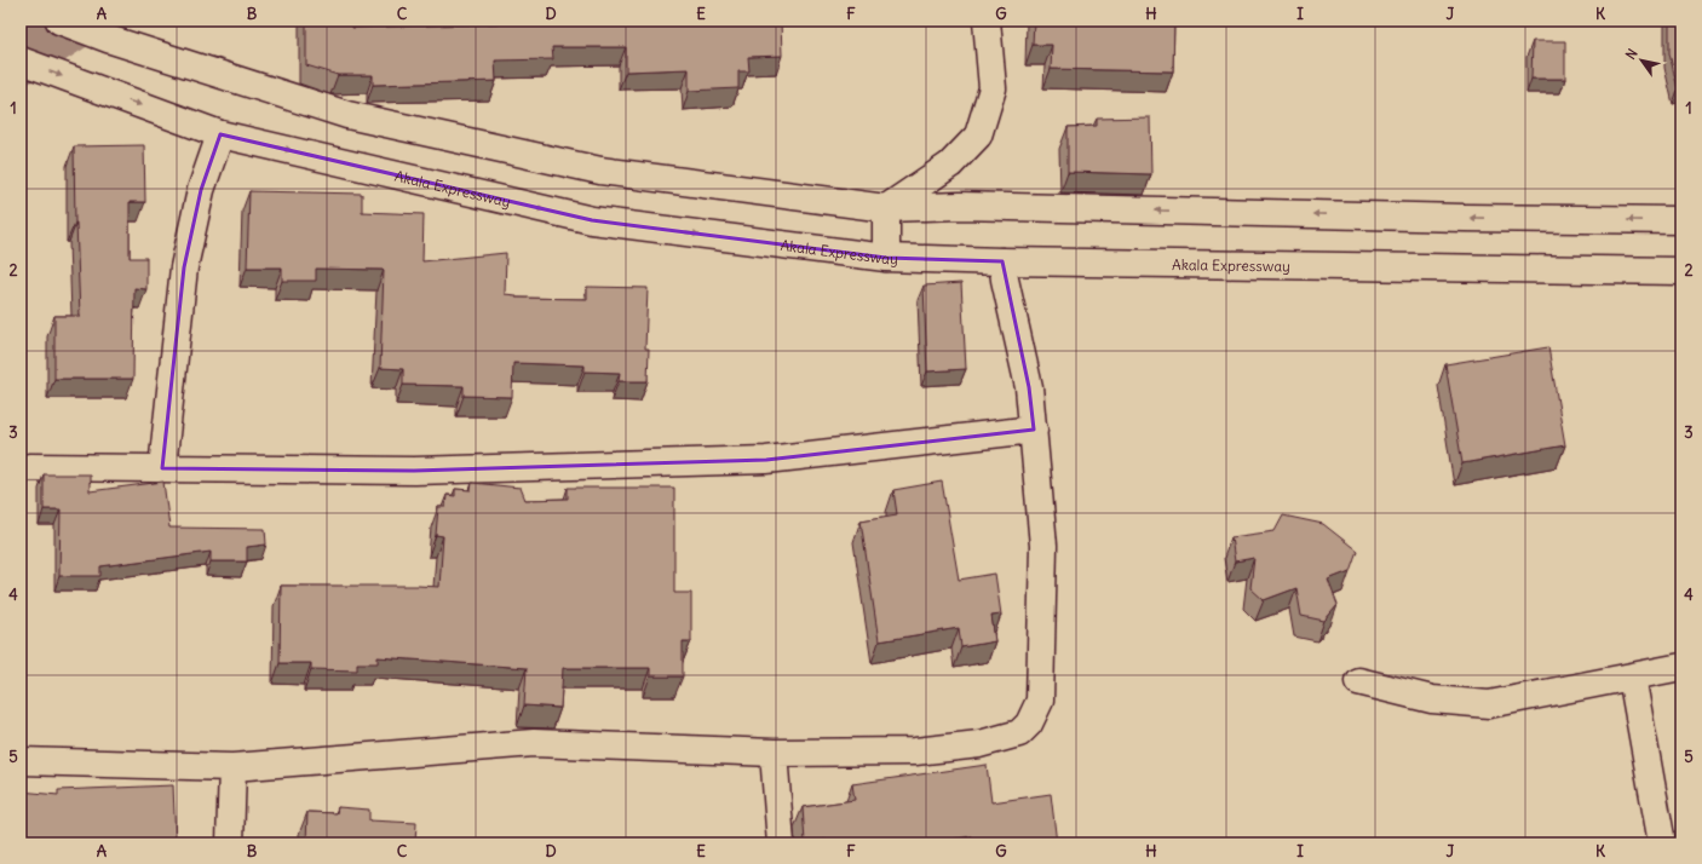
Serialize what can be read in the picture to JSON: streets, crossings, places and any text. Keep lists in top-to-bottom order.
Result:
{
  "streets": {
    "street": ["Akala Expressway"]
  },
  "north": "top left",
  "grid": {
    "columns": [
      "A",
      "B",
      "C",
      "D",
      "E",
      "F",
      "G",
      "H",
      "I",
      "J",
      "K"
    ],
    "rows": [
      "1",
      "2",
      "3",
      "4",
      "5"
    ]
  }
}
